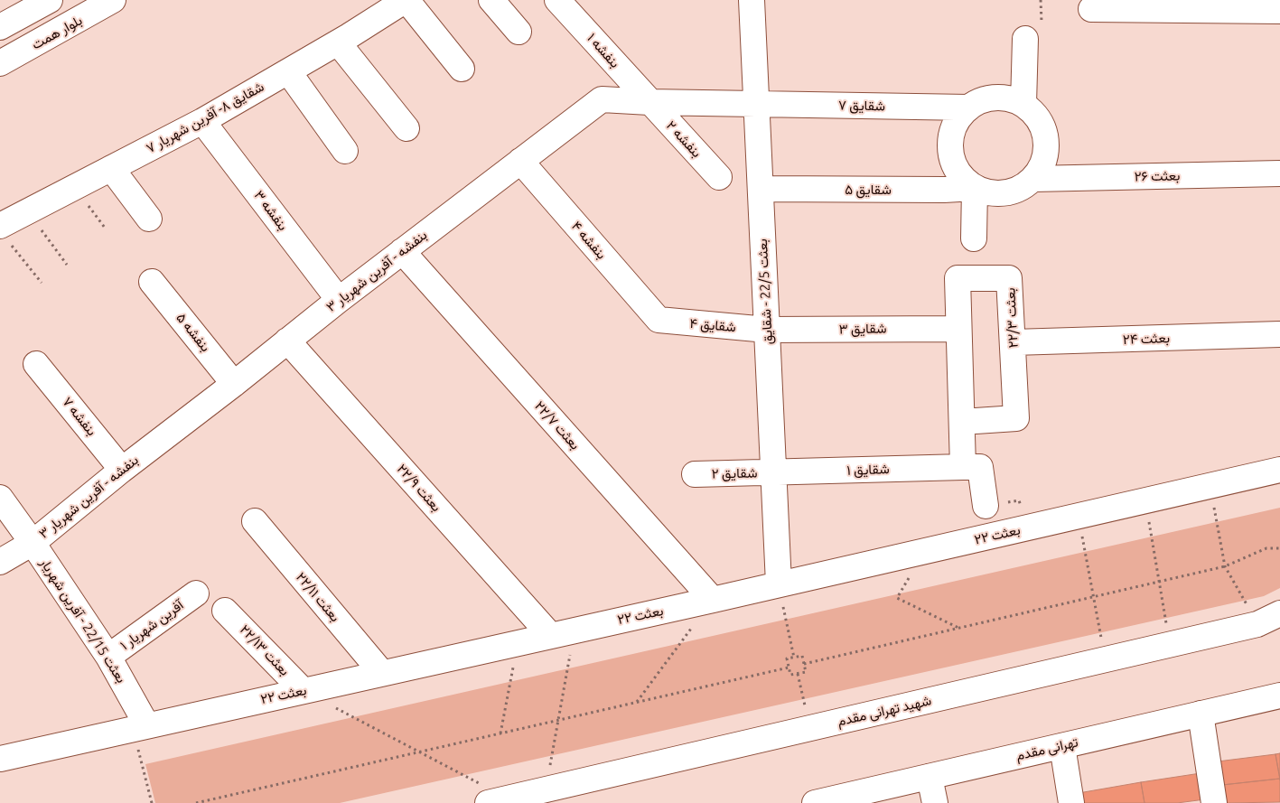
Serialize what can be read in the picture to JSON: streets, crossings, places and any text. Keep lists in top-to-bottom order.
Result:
{
  "streets": {
    "street": [
      "بلوار همت",
      "بنفشه ۱",
      "شقایق ۷",
      "شقایق ۸- آفرین شهریار ۷",
      "بنفشه ۲",
      "بعثت ۲۶",
      "شقایق ۵",
      "بنفشه ۳",
      "بنفشه ۴",
      "بنفشه - آفرین شهریار ۳",
      "بعثت 22/5 - شقایق",
      "بعثت ۲۲/۳",
      "شقایق ۴",
      "شقایق ۳",
      "بنفشه ۵",
      "بعثت ۲۴",
      "بنفشه ۷",
      "بعثت ۲۲/۷",
      "شقایق ۱",
      "شقایق ۲",
      "بعثت ۲۲/۹",
      "بعثت ۲۲",
      "بعثت ۲۲/۱۱",
      "بعثت 22/15 - آفرین شهریار",
      "آفرین شهریار ۱",
      "بعثت ۲۲/۱۳",
      "شهید تهرانی مقدم",
      "تهرانی مقدم"
    ]
  },
  "crossings": [
    ["بنفشه ۱", "بنفشه ۲"],
    ["بنفشه ۱", "بنفشه - آفرین شهریار ۳"],
    ["شقایق ۷", "بعثت ۲۶"],
    ["شقایق ۷", "شقایق ۵"],
    ["شقایق ۷", "بنفشه - آفرین شهریار ۳"],
    ["شقایق ۷", "بعثت 22/5 - شقایق"],
    ["شقایق ۸- آفرین شهریار ۷", "بنفشه ۳"],
    ["بنفشه ۲", "بنفشه - آفرین شهریار ۳"],
    ["بعثت ۲۶", "شقایق ۵"],
    ["شقایق ۵", "بعثت 22/5 - شقایق"],
    ["بنفشه ۳", "بنفشه - آفرین شهریار ۳"],
    ["بنفشه ۴", "بنفشه - آفرین شهریار ۳"],
    ["بنفشه ۴", "شقایق ۴"],
    ["بنفشه - آفرین شهریار ۳", "بعثت 22/5 - شقایق"],
    ["بنفشه - آفرین شهریار ۳", "بنفشه ۵"],
    ["بنفشه - آفرین شهریار ۳", "بنفشه ۷"],
    ["بنفشه - آفرین شهریار ۳", "بعثت ۲۲/۷"],
    ["بنفشه - آفرین شهریار ۳", "بعثت ۲۲/۹"],
    ["بنفشه - آفرین شهریار ۳", "بعثت 22/15 - آفرین شهریار"],
    ["بعثت 22/5 - شقایق", "شقایق ۴"],
    ["بعثت 22/5 - شقایق", "شقایق ۳"],
    ["بعثت 22/5 - شقایق", "شقایق ۱"],
    ["بعثت 22/5 - شقایق", "شقایق ۲"],
    ["بعثت 22/5 - شقایق", "بعثت ۲۲"],
    ["بعثت ۲۲/۳", "شقایق ۳"],
    ["بعثت ۲۲/۳", "بعثت ۲۴"],
    ["شقایق ۴", "شقایق ۳"],
    ["بعثت ۲۲/۷", "بعثت ۲۲"],
    ["شقایق ۱", "شقایق ۲"],
    ["بعثت ۲۲/۹", "بعثت ۲۲"],
    ["بعثت ۲۲", "بعثت ۲۲/۱۱"],
    ["بعثت ۲۲", "بعثت 22/15 - آفرین شهریار"],
    ["بعثت ۲۲", "بعثت ۲۲/۱۳"],
    ["بعثت 22/15 - آفرین شهریار", "آفرین شهریار ۱"]
  ]
}
